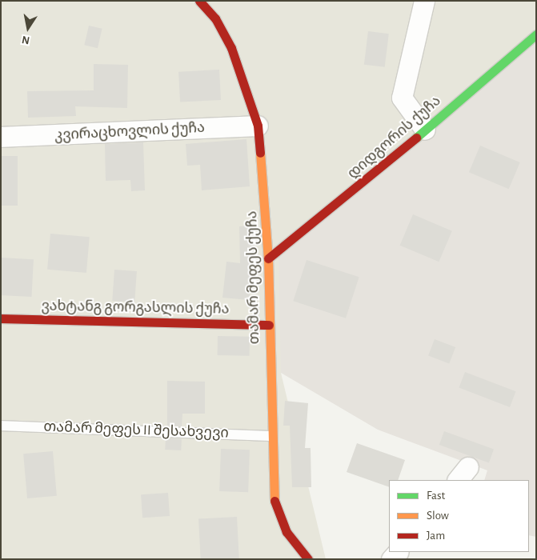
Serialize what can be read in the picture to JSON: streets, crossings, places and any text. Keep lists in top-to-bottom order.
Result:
{
  "streets": {
    "street": [
      "კვირაცხოვლის ქუჩა",
      "დიდგორის ქუჩა",
      "თამარ მეფეს ქუჩა",
      "ვახტანგ გორგასლის ქუჩა"
    ],
    "lane": ["თამარ მეფეს II შესახვევი"]
  },
  "crossings": [
    ["კვირაცხოვლის ქუჩა", "თამარ მეფეს ქუჩა"],
    ["დიდგორის ქუჩა", "თამარ მეფეს ქუჩა"],
    ["თამარ მეფეს ქუჩა", "ვახტანგ გორგასლის ქუჩა"],
    ["თამარ მეფეს ქუჩა", "თამარ მეფეს II შესახვევი"]
  ],
  "legend": ["Fast", "Slow", "Jam"],
  "north": "bottom"
}
